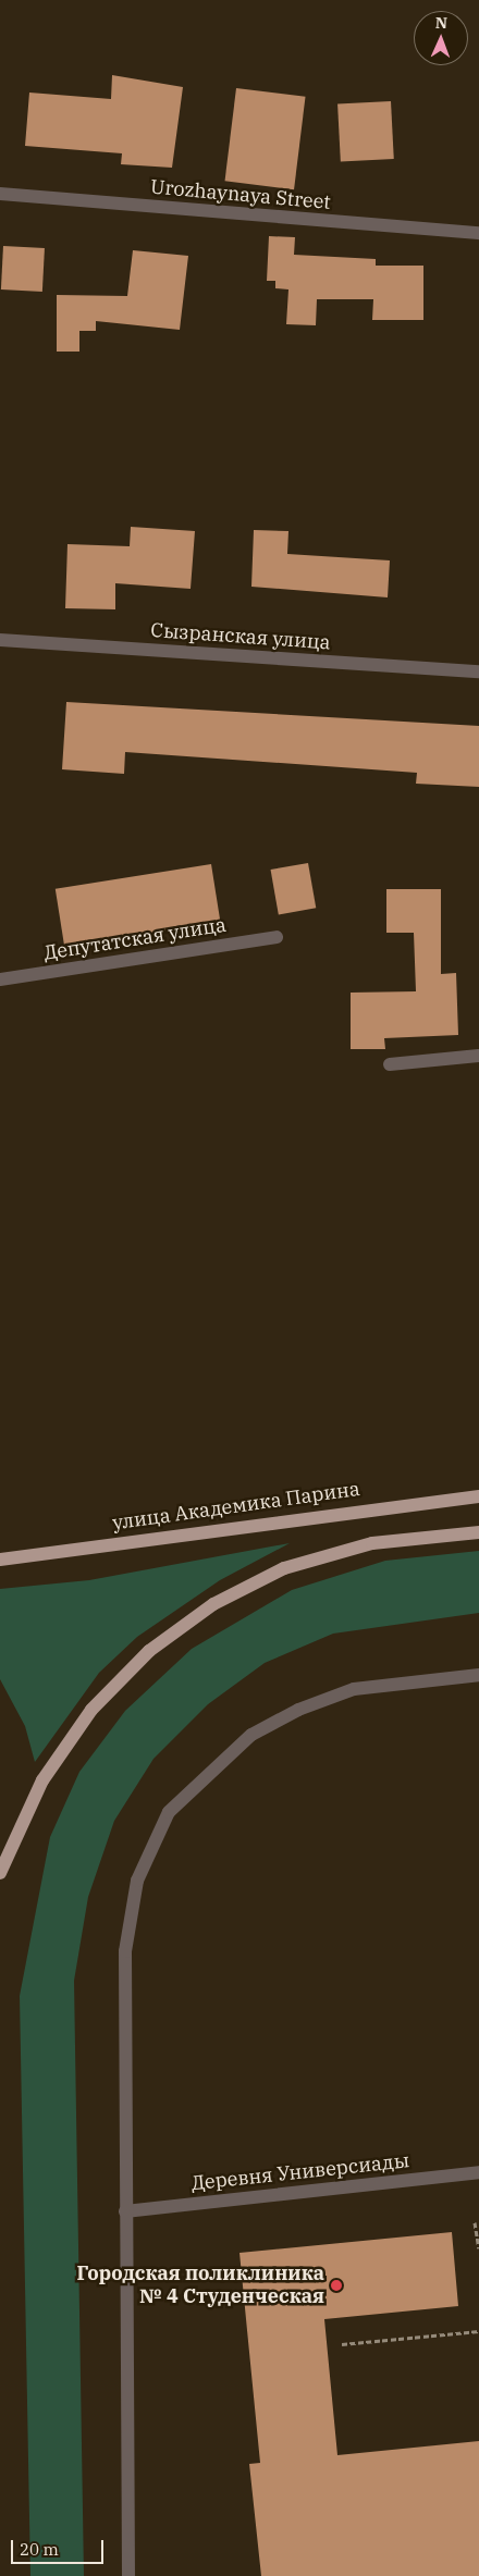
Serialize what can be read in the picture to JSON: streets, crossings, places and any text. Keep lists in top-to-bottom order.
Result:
{
  "streets": {
    "main road": ["улица Академика Парина"],
    "street": [
      "Urozhaynaya Street",
      "Сызранская улица",
      "Депутатская улица",
      "Деревня Универсиады"
    ]
  },
  "places": ["Городская поликлиника № 4 Студенческая"],
  "scale_bar": "20 m",
  "north": "top"
}
